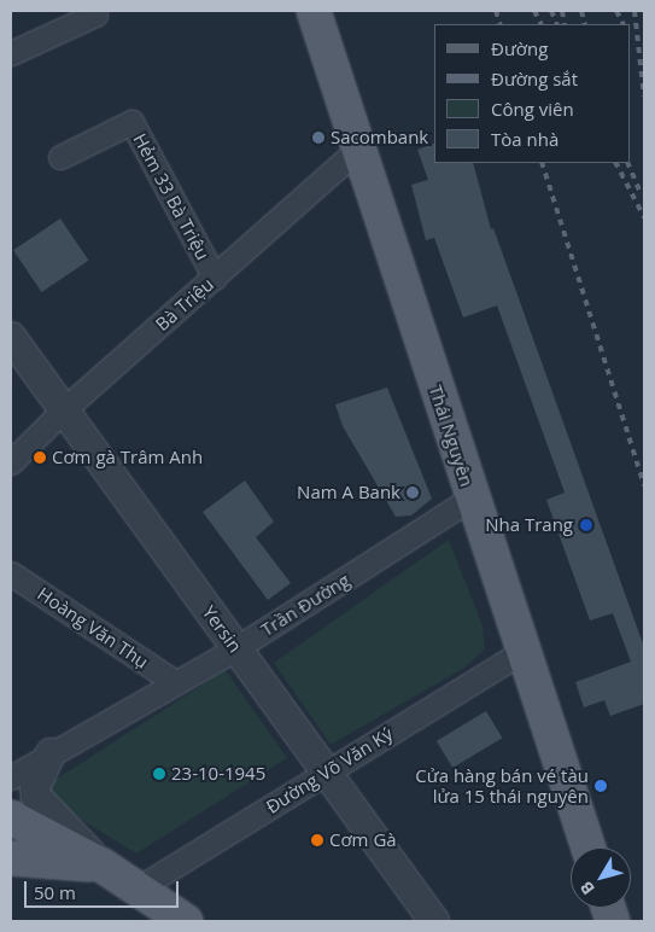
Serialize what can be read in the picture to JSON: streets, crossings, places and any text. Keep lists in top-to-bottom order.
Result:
{
  "streets": {
    "main road": ["Thái Nguyên"],
    "street": [
      "Hẻm 33 Bà Triệu",
      "Bà Triệu",
      "Trần Đường",
      "Hoàng Văn Thụ",
      "Yersin",
      "Đường Võ Văn Ký"
    ]
  },
  "crossings": [
    ["Hẻm 33 Bà Triệu", "Bà Triệu"],
    ["Bà Triệu", "Thái Nguyên"],
    ["Bà Triệu", "Yersin"],
    ["Thái Nguyên", "Trần Đường"],
    ["Thái Nguyên", "Đường Võ Văn Ký"],
    ["Trần Đường", "Hoàng Văn Thụ"],
    ["Trần Đường", "Yersin"],
    ["Yersin", "Đường Võ Văn Ký"]
  ],
  "places": [
    "Sacombank",
    "Cơm gà Trâm Anh",
    "Nam A Bank",
    "Nha Trang",
    "23-10-1945",
    "Cửa hàng bán vé tàu lửa 15 thái nguyên",
    "Cơm Gà"
  ],
  "legend": [
    "Đường",
    "Đường sắt",
    "Công viên",
    "Tòa nhà"
  ],
  "scale_bar": "50 m",
  "north": "bottom left"
}
